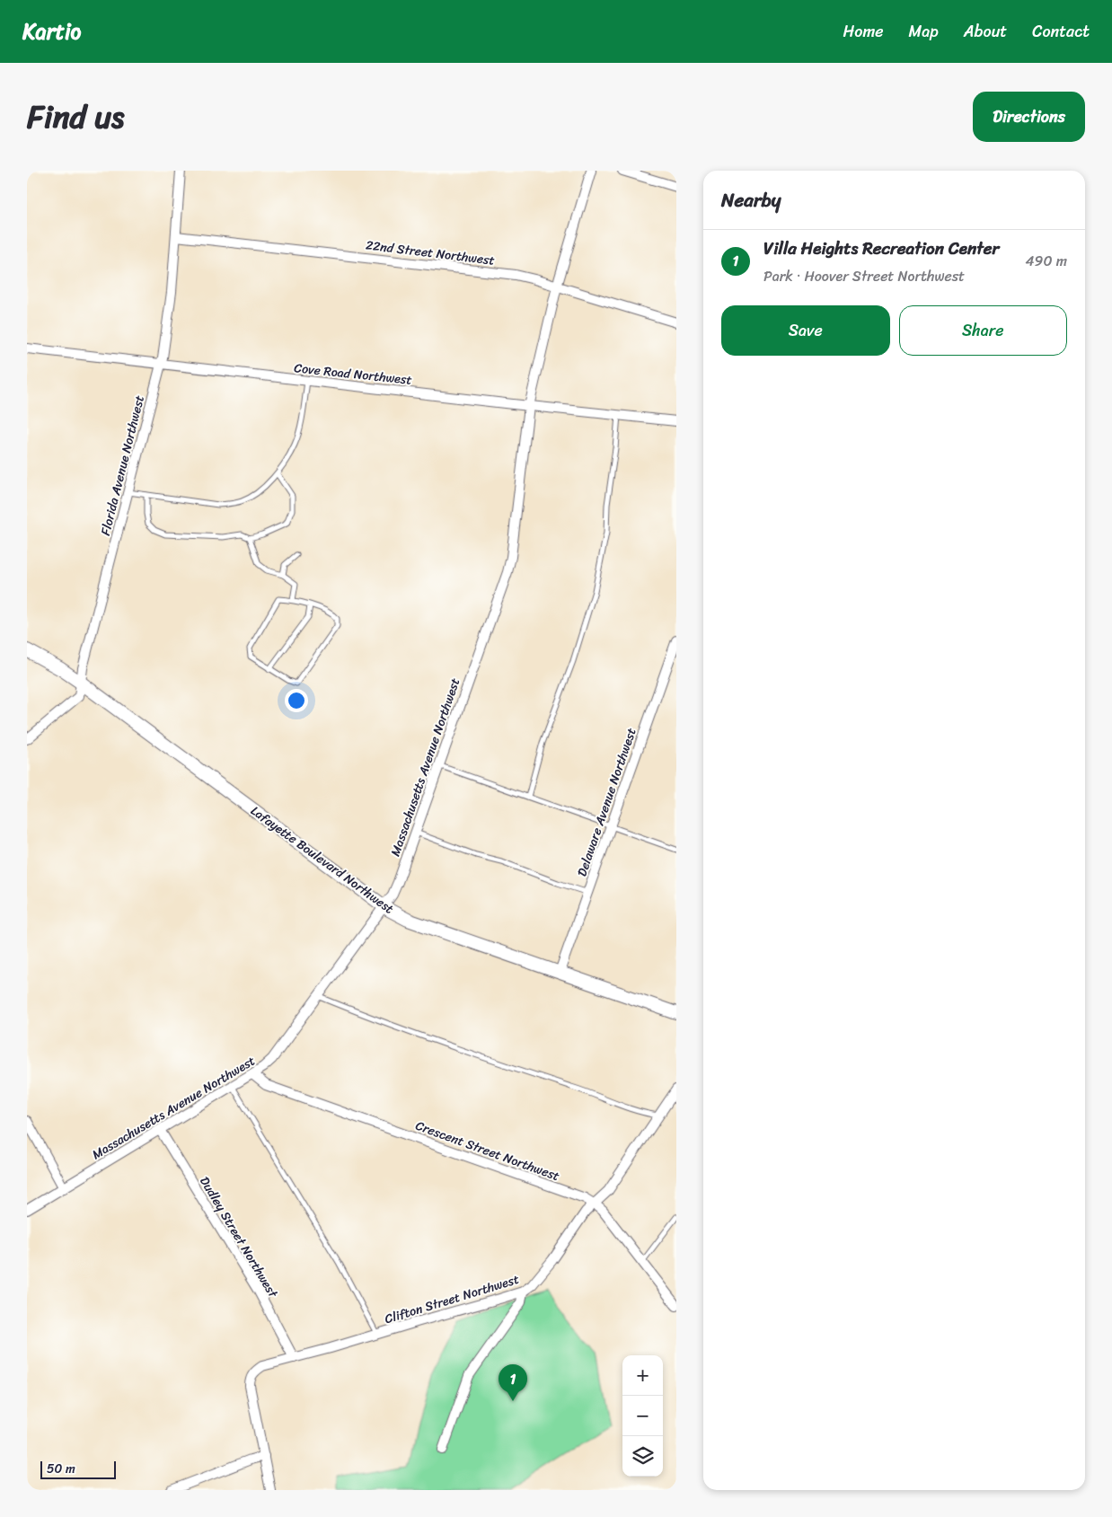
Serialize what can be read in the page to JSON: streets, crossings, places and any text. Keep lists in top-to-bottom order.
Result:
{
  "streets": {
    "main road": ["Lafayette Boulevard Northwest"],
    "street": [
      "22nd Street Northwest",
      "Cove Road Northwest",
      "Florida Avenue Northwest",
      "Massachusetts Avenue Northwest",
      "Delaware Avenue Northwest",
      "Crescent Street Northwest",
      "Dudley Street Northwest",
      "Clifton Street Northwest"
    ]
  },
  "crossings": [
    ["22nd Street Northwest", "Florida Avenue Northwest"],
    ["22nd Street Northwest", "Massachusetts Avenue Northwest"],
    ["Cove Road Northwest", "Florida Avenue Northwest"],
    ["Cove Road Northwest", "Massachusetts Avenue Northwest"],
    ["Florida Avenue Northwest", "Lafayette Boulevard Northwest"],
    ["Massachusetts Avenue Northwest", "Lafayette Boulevard Northwest"],
    ["Massachusetts Avenue Northwest", "Crescent Street Northwest"],
    ["Massachusetts Avenue Northwest", "Dudley Street Northwest"],
    ["Delaware Avenue Northwest", "Lafayette Boulevard Northwest"],
    ["Crescent Street Northwest", "Clifton Street Northwest"],
    ["Dudley Street Northwest", "Clifton Street Northwest"]
  ],
  "scale_bar": "50 m",
  "page": {
    "header": "Kartio",
    "nav": [
      "Home",
      "Map",
      "About",
      "Contact"
    ],
    "title": "Find us",
    "buttons": [
      "Directions",
      ["Save", "Share"]
    ],
    "heading": "Nearby",
    "list": [
      {
        "mark": "1",
        "name": "Villa Heights Recreation Center",
        "note": "Park · Hoover Street Northwest",
        "value": "490 m"
      }
    ],
    "map_buttons": ["+", "−"],
    "pins": "1",
    "scale": "50 m"
  }
}
